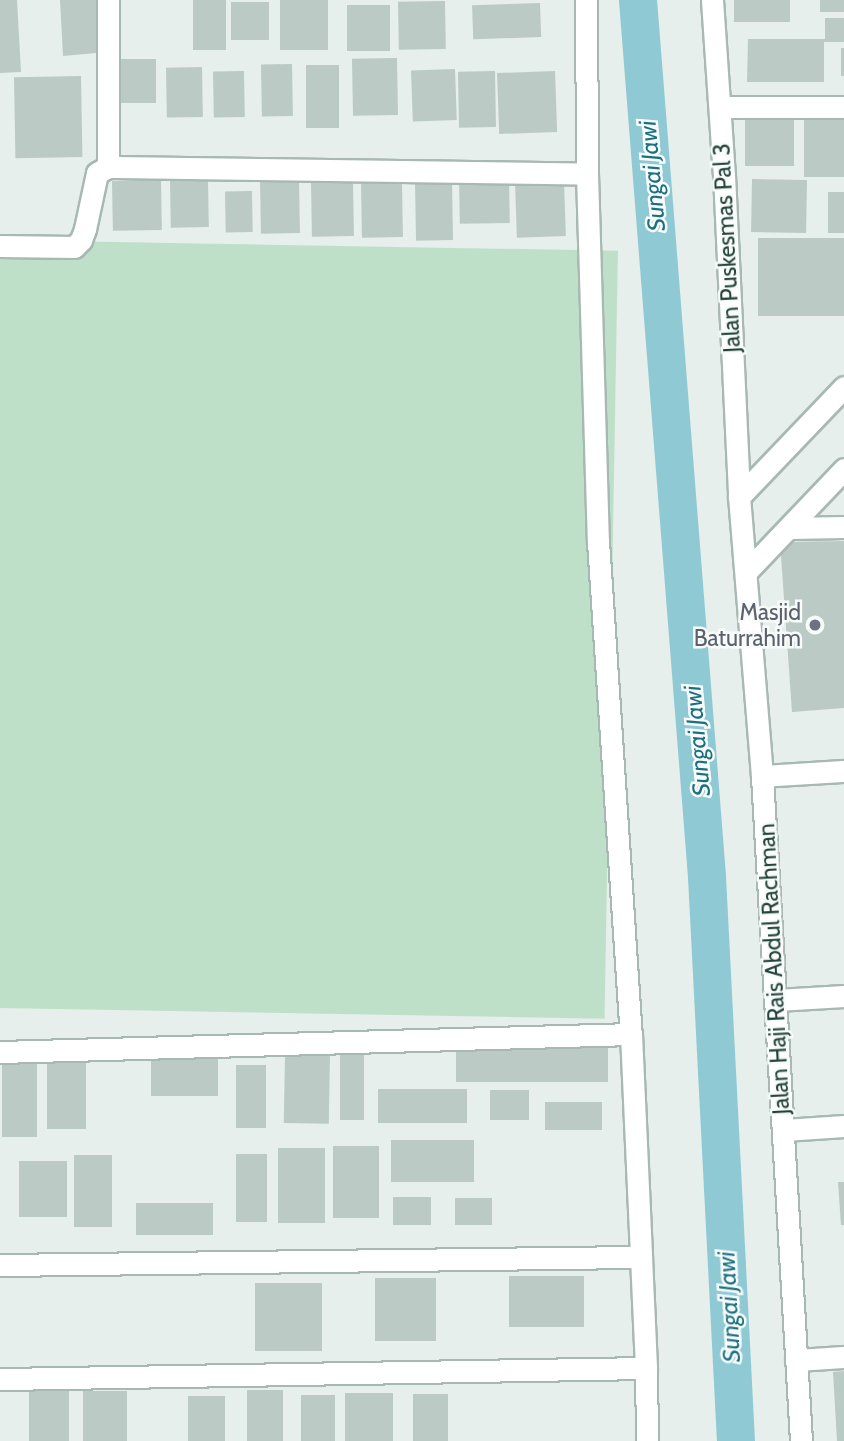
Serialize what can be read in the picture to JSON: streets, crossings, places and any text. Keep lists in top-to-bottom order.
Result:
{
  "streets": {
    "street": ["Jalan Puskesmas Pal 3", "Jalan Haji Rais Abdul Rachman"]
  },
  "crossings": [
    ["Jalan Puskesmas Pal 3", "Jalan Haji Rais Abdul Rachman"]
  ],
  "water": ["Sungai Jawi"],
  "places": ["Masjid Baturrahim"]
}
